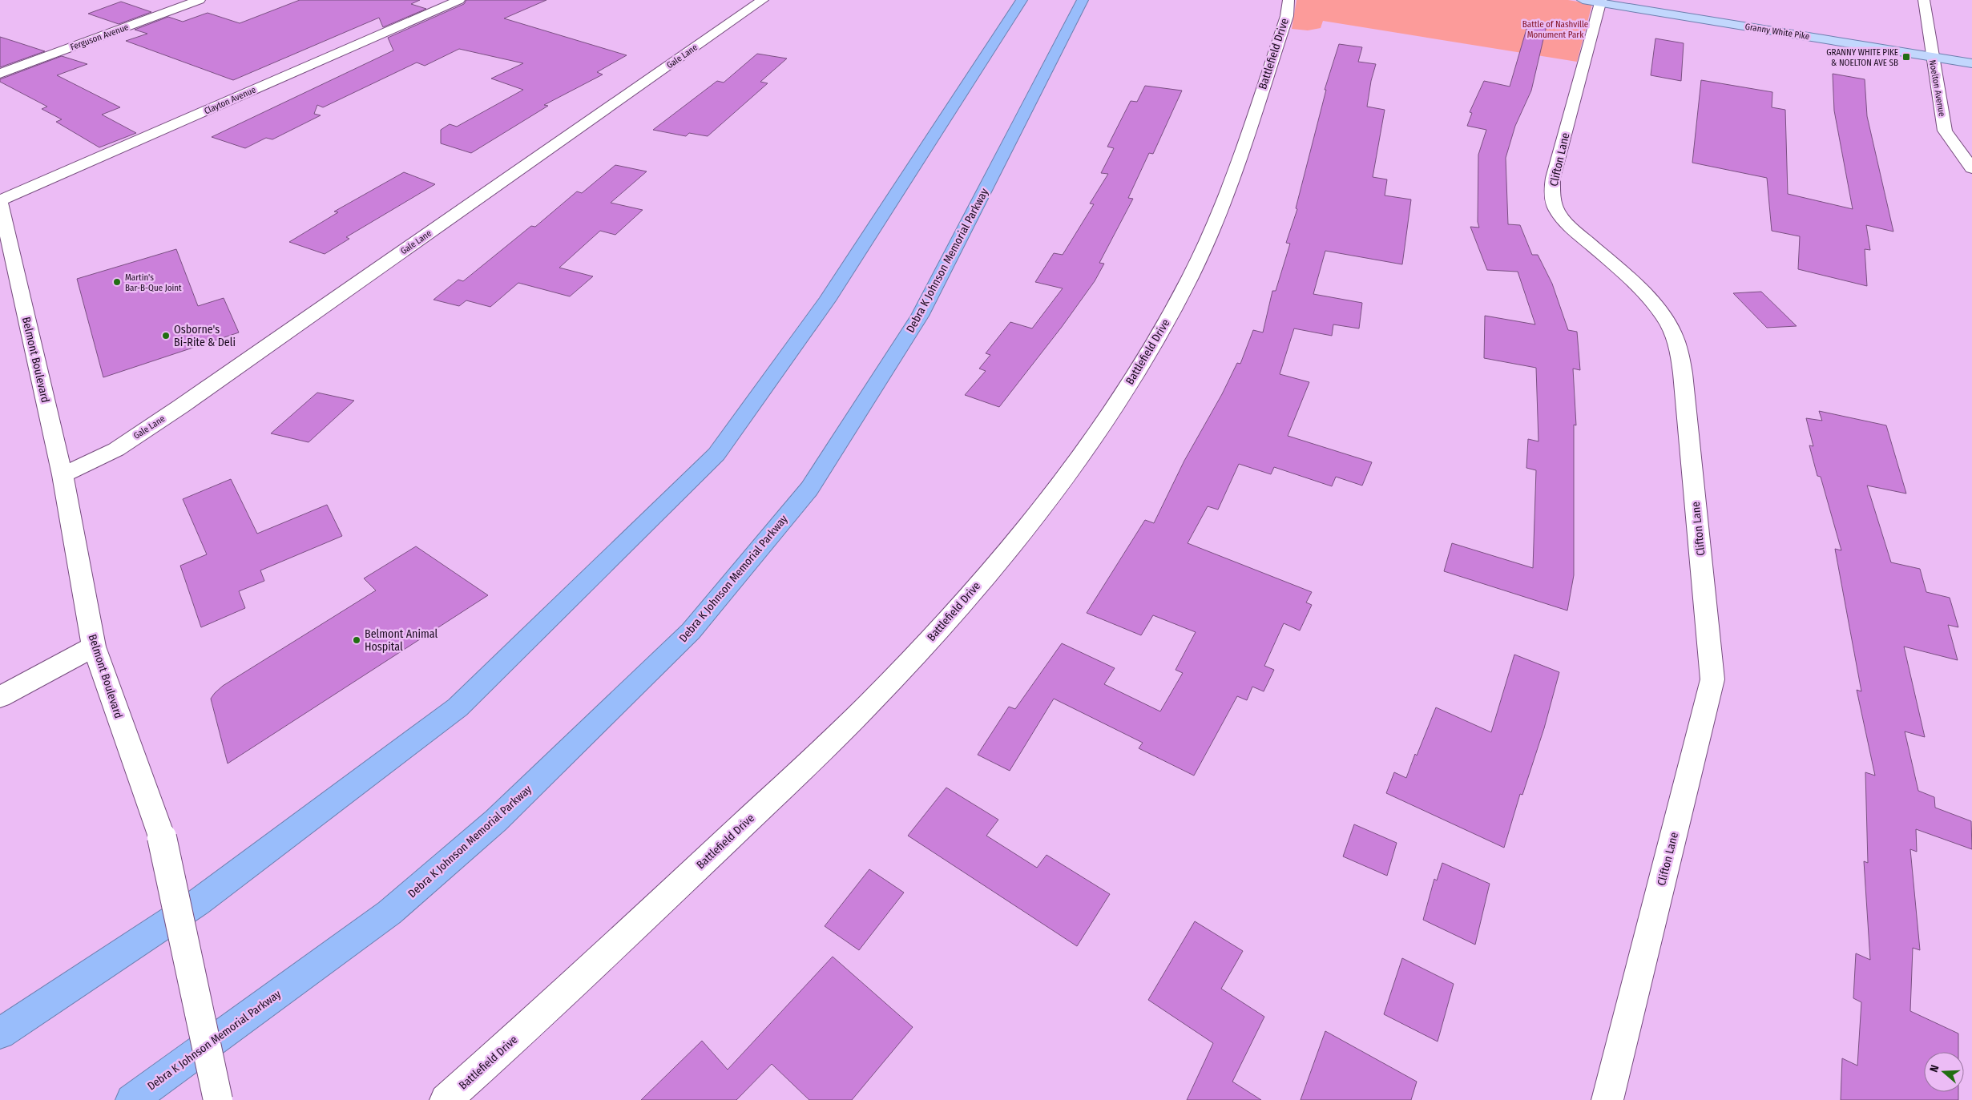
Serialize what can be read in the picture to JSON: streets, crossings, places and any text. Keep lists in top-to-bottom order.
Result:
{
  "streets": {
    "highway": ["Debra K Johnson Memorial Parkway"],
    "main road": ["Granny White Pike"],
    "street": [
      "Ferguson Avenue",
      "Battlefield Drive",
      "Gale Lane",
      "Noelton Avenue",
      "Clayton Avenue",
      "Clifton Lane",
      "Belmont Boulevard"
    ]
  },
  "crossings": [
    ["Granny White Pike", "Noelton Avenue"],
    ["Granny White Pike", "Clifton Lane"],
    ["Gale Lane", "Belmont Boulevard"],
    ["Clayton Avenue", "Belmont Boulevard"]
  ],
  "parks": ["Battle of Nashville Monument Park"],
  "places": {
    "transit": ["GRANNY WHITE PIKE & NOELTON AVE SB"],
    "other": ["Martin's Bar-B-Que Joint", "Osborne's Bi-Rite & Deli", "Belmont Animal Hospital"]
  },
  "north": "left"
}
